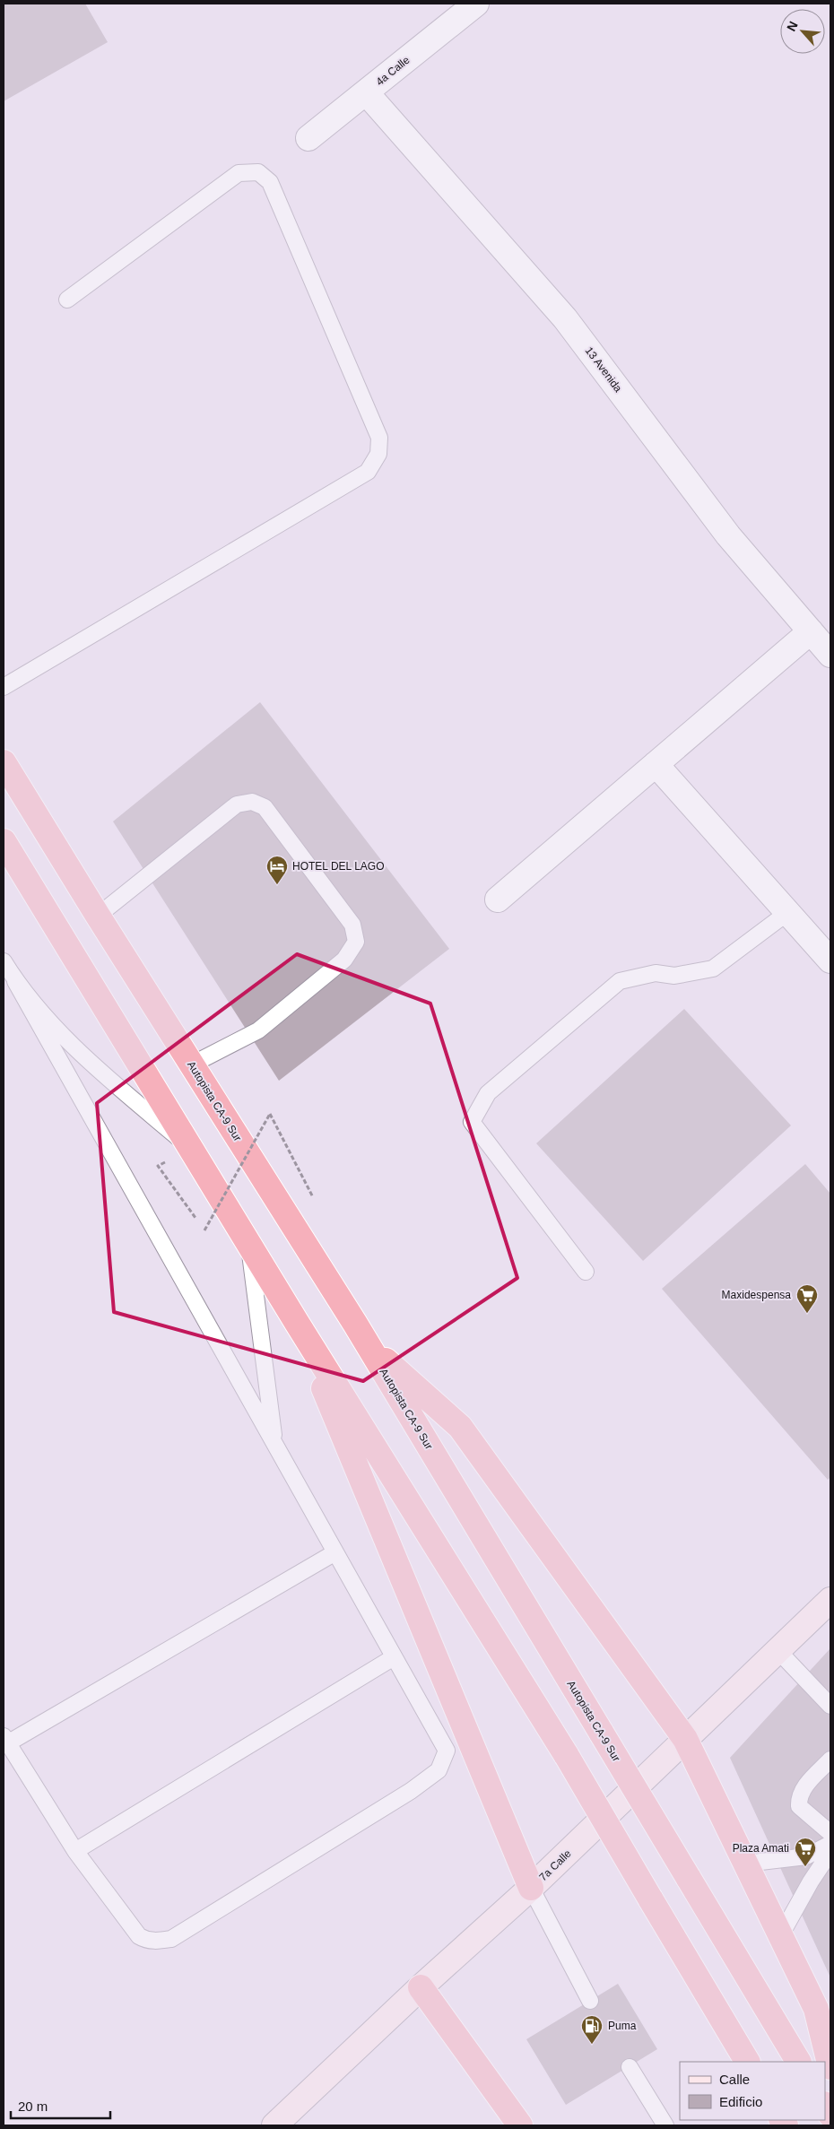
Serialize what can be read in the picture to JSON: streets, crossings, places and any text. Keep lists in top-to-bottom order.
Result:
{
  "streets": {
    "highway": ["Autopista CA-9 Sur"],
    "main road": ["7a Calle"],
    "street": ["4a Calle", "13 Avenida"]
  },
  "crossings": [
    ["4a Calle", "13 Avenida"]
  ],
  "places": {
    "hotel": ["HOTEL DEL LAGO"],
    "supermarket": ["Maxidespensa", "Plaza Amati"],
    "fuel station": ["Puma"]
  },
  "legend": ["Calle", "Edificio"],
  "scale_bar": "20 m",
  "north": "top left"
}
